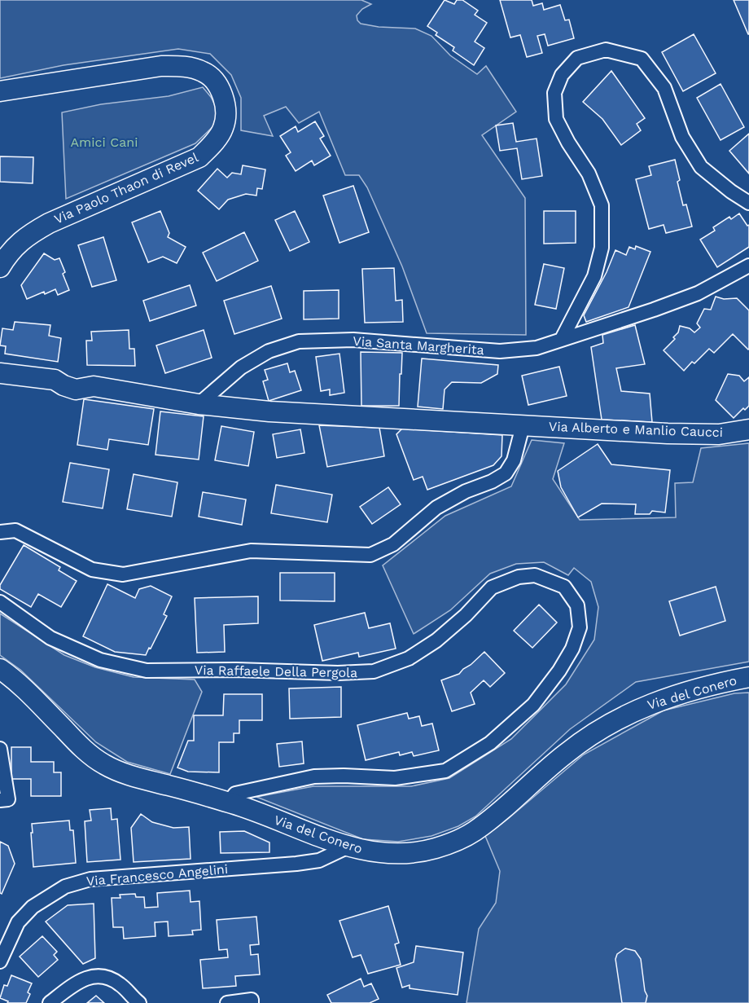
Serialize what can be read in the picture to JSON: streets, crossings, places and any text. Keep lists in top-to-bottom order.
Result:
{
  "streets": {
    "street": [
      "Via Paolo Thaon di Revel",
      "Via Santa Margherita",
      "Via Alberto e Manlio Caucci",
      "Via Raffaele Della Pergola",
      "Via del Conero",
      "Via Francesco Angelini"
    ]
  },
  "crossings": [
    ["Via Raffaele Della Pergola", "Via del Conero"],
    ["Via del Conero", "Via Francesco Angelini"]
  ],
  "parks": ["Amici Cani"]
}
